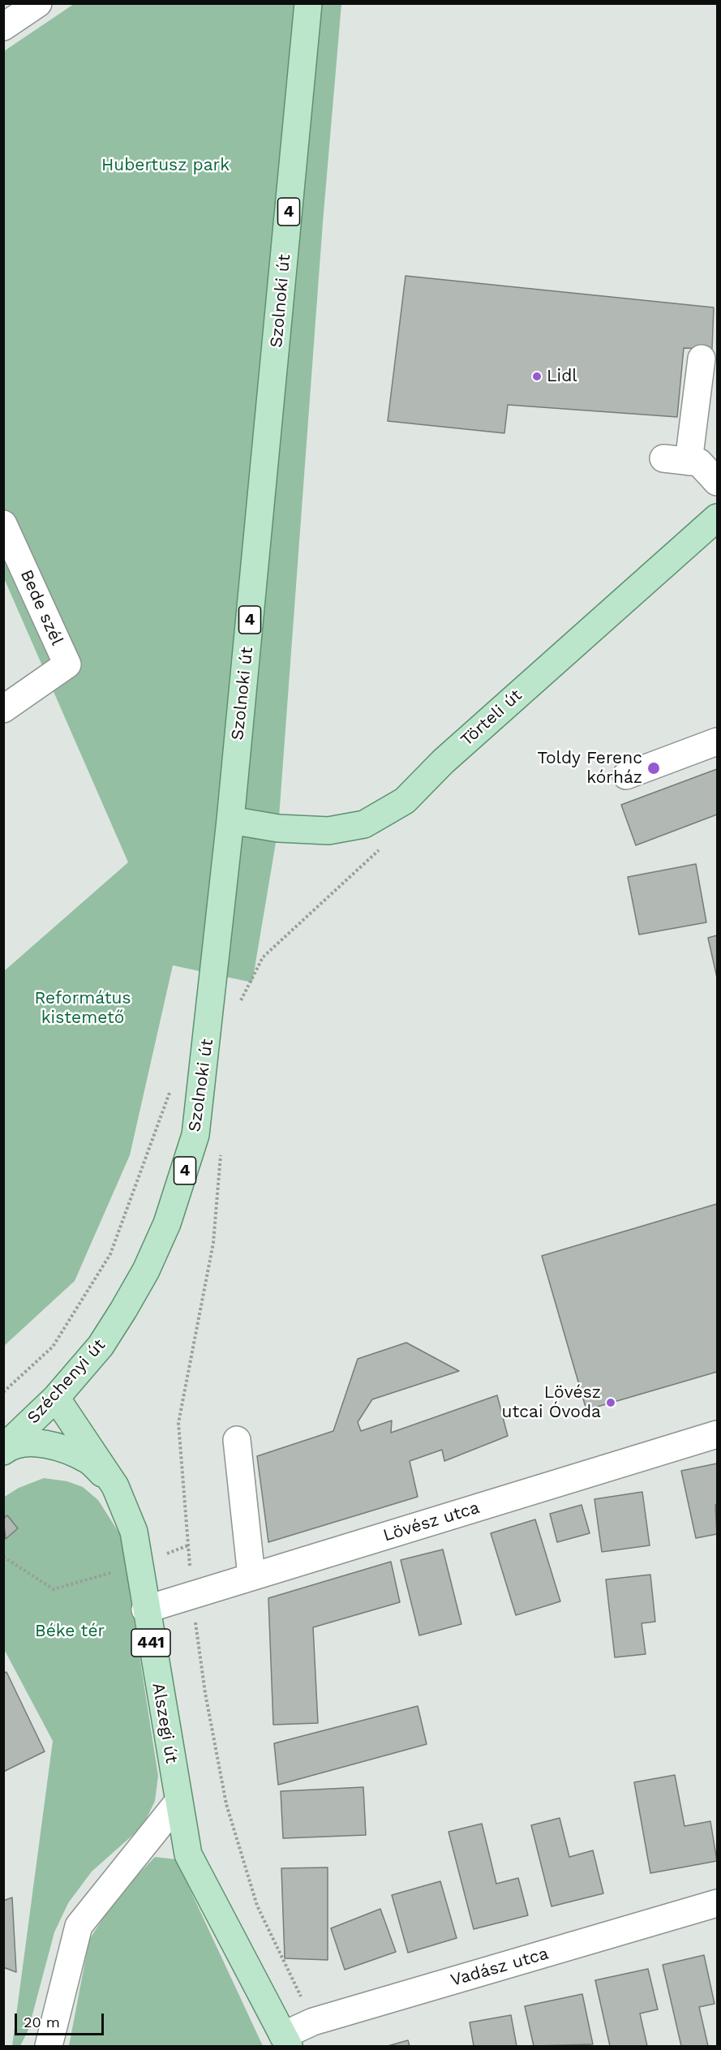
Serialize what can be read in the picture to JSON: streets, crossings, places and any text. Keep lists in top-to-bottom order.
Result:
{
  "streets": {
    "main road": [
      "4",
      "Szolnoki út",
      "Törteli út",
      "Széchenyi út",
      "441",
      "Alszegi út"
    ],
    "street": ["Bede szél", "Lövész utca", "Vadász utca"]
  },
  "crossings": [
    ["Szolnoki út", "Törteli út"],
    ["Szolnoki út", "Széchenyi út"],
    ["Széchenyi út", "441"],
    ["Széchenyi út", "Alszegi út"],
    ["Lövész utca", "Alszegi út"],
    ["441", "Alszegi út"],
    ["Alszegi út", "Vadász utca"]
  ],
  "parks": ["Hubertusz park", "Református kistemető", "Béke tér"],
  "places": ["Lidl", "Toldy Ferenc kórház", "Lövész utcai Óvoda"],
  "scale_bar": "20 m"
}
